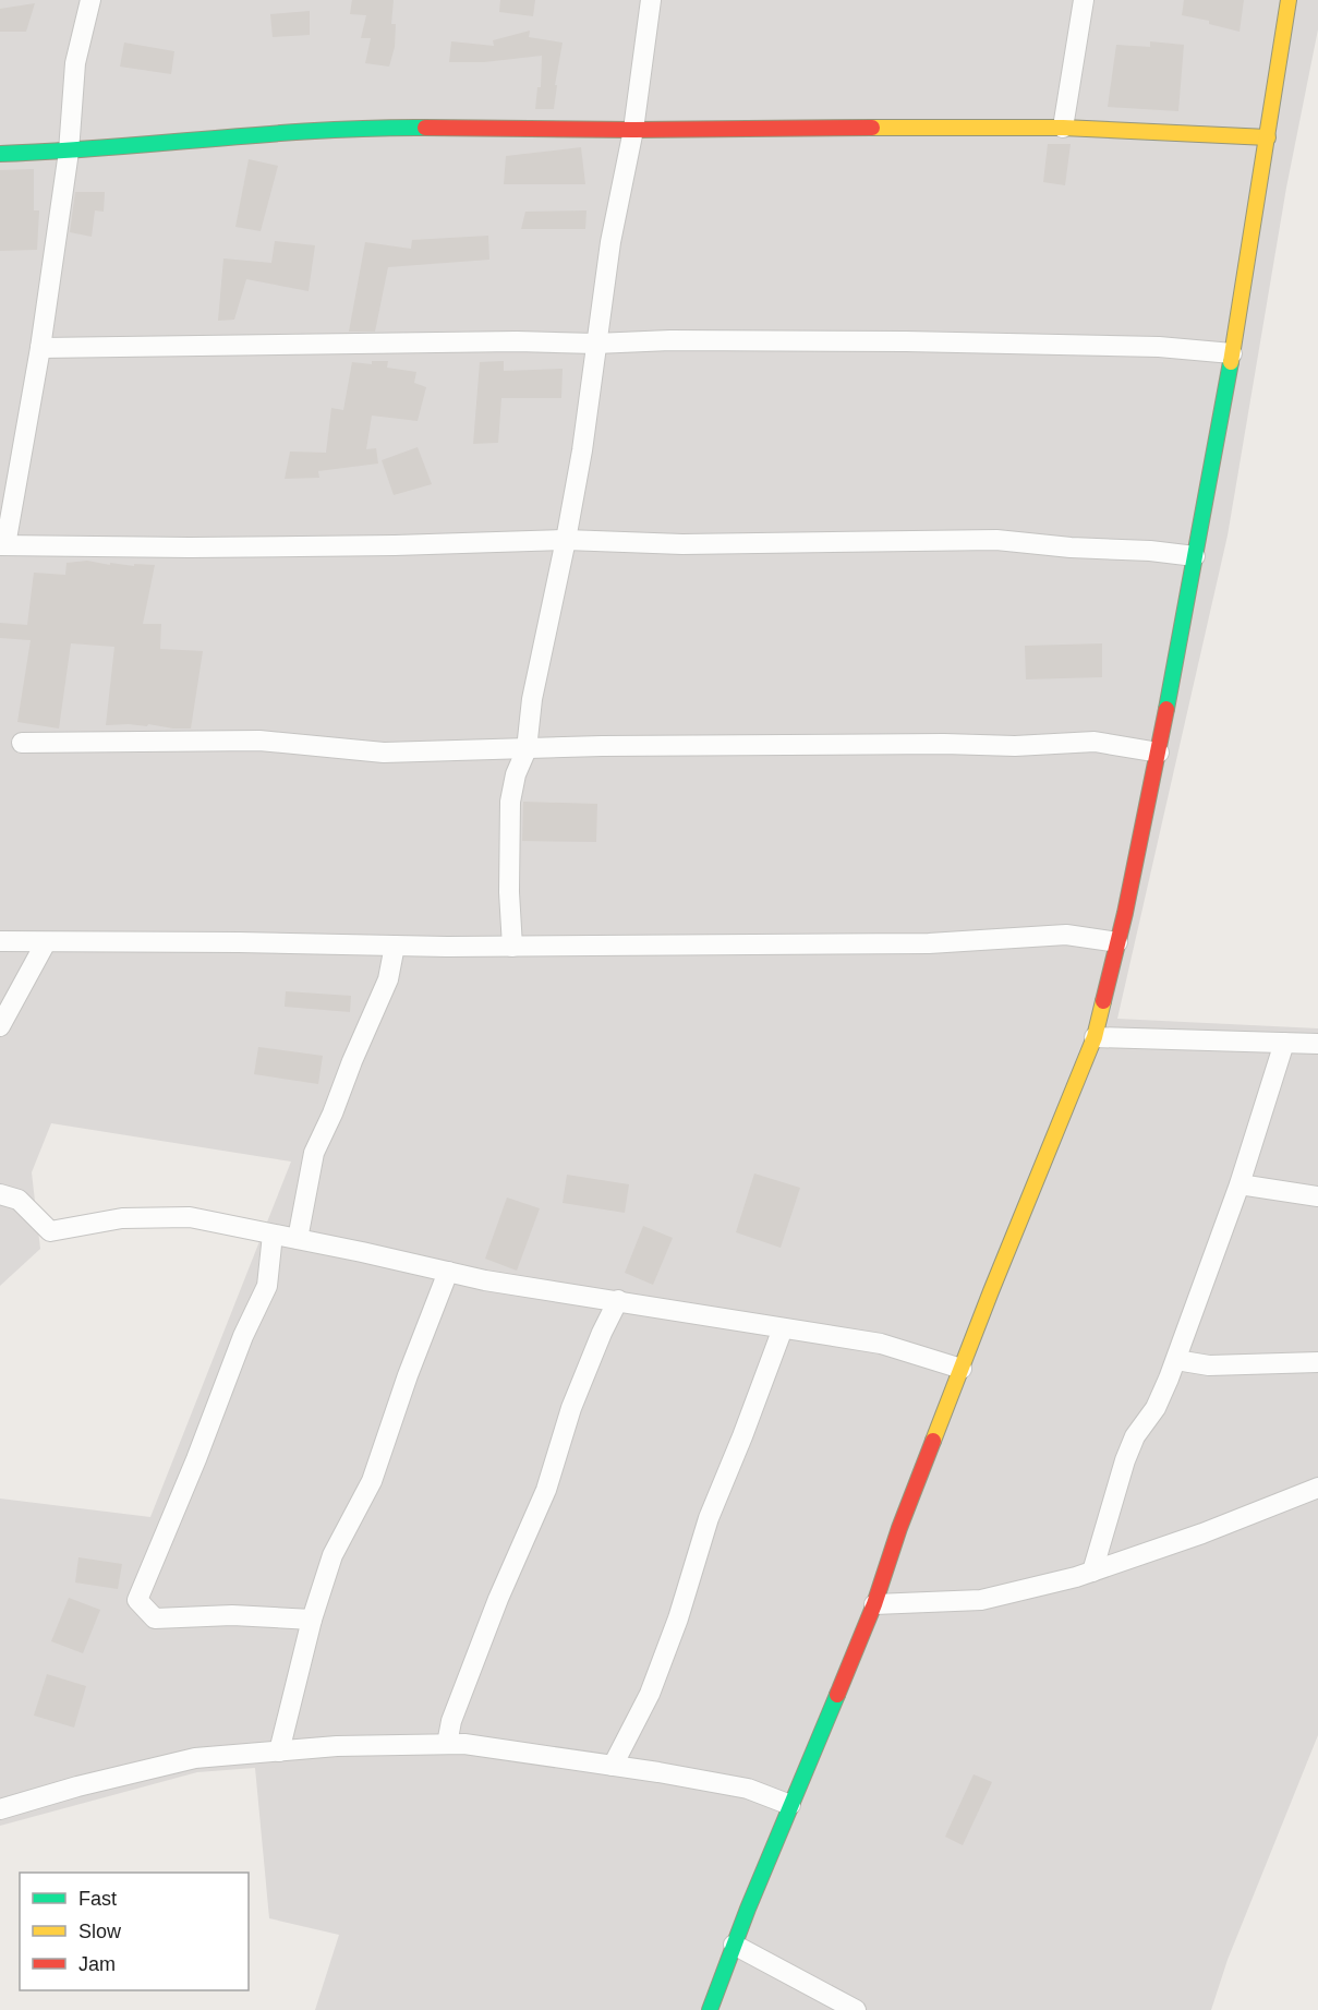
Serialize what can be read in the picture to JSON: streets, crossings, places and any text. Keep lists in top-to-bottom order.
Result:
{
  "legend": ["Fast", "Slow", "Jam"]
}
